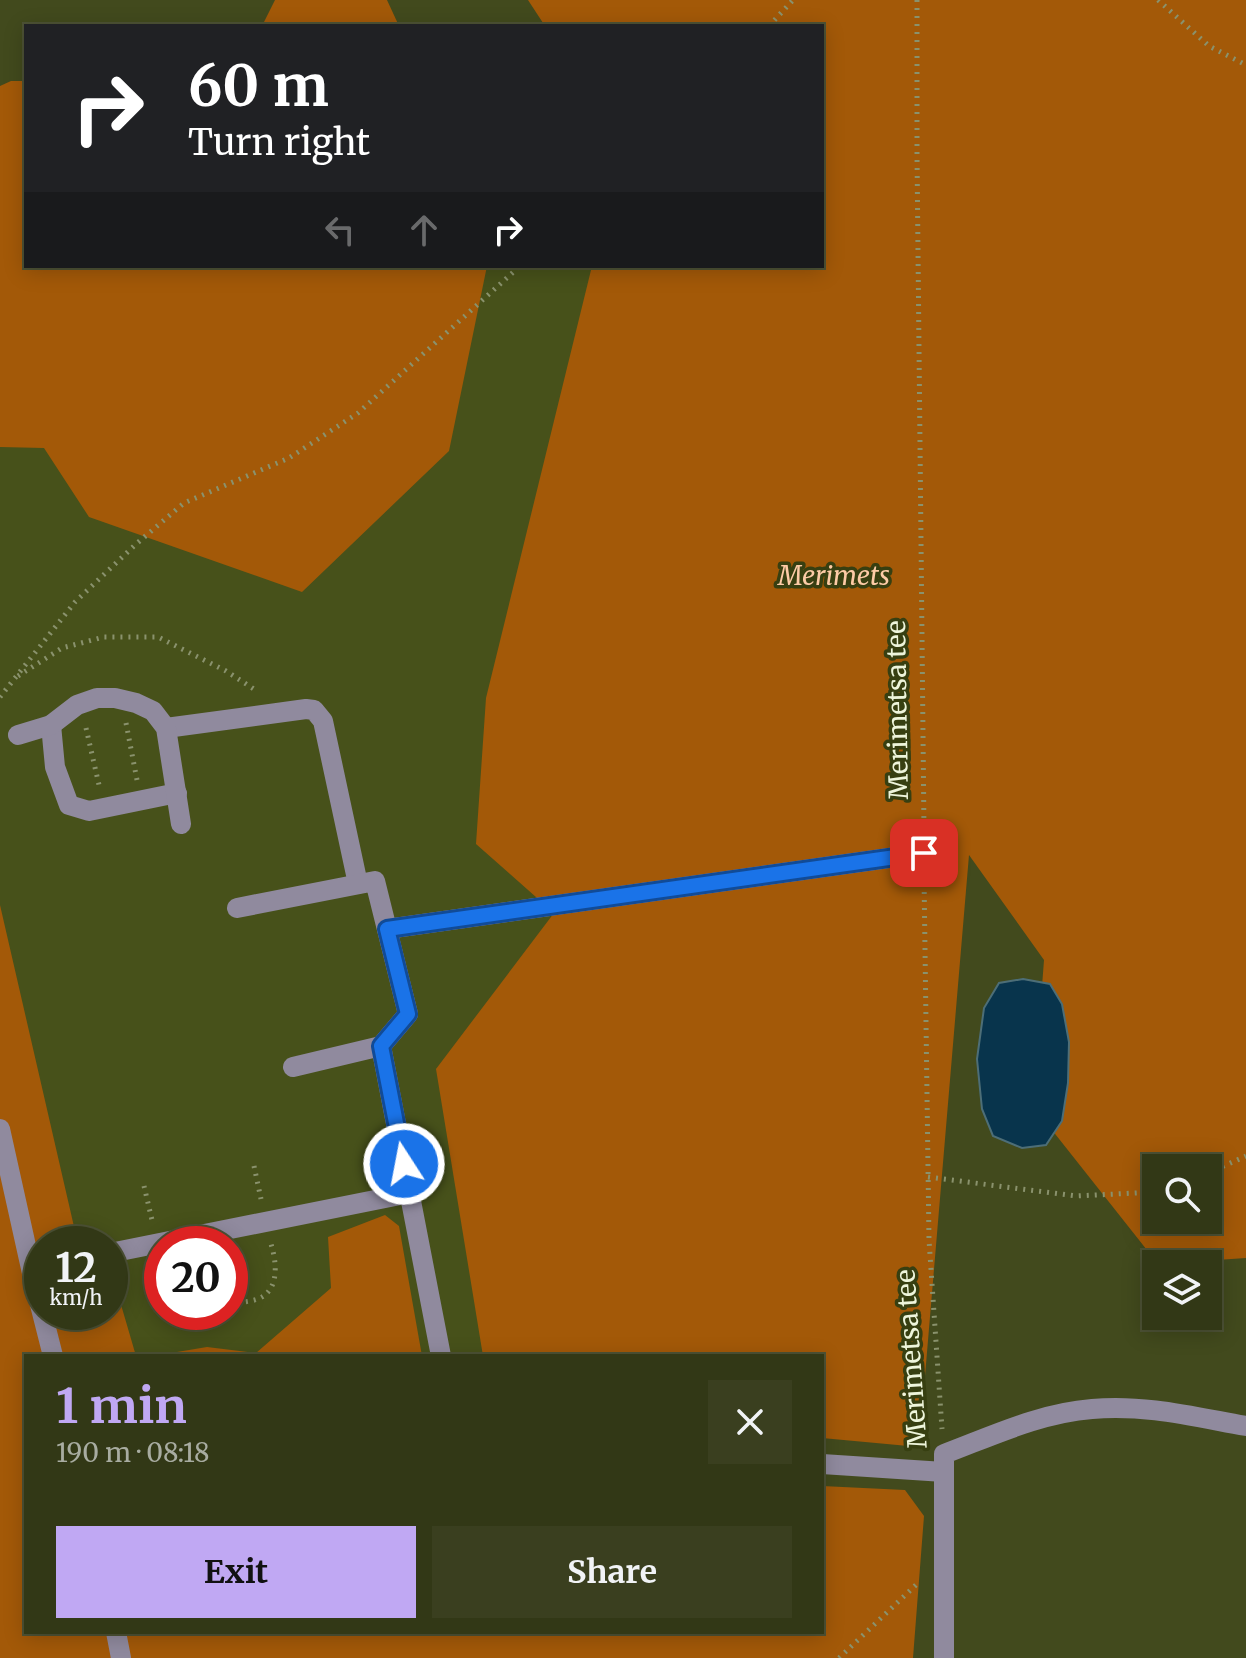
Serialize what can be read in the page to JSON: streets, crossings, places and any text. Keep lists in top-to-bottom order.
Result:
{
  "streets": {
    "street": ["Merimetsa tee"]
  },
  "parks": ["Merimets"],
  "page": {
    "turn": ["60 m", "Turn right"],
    "speed": "12 km/h",
    "limit": "20",
    "heading": ["1 min", "190 m · 08:18"],
    "buttons": ["Exit", "Share"]
  }
}
